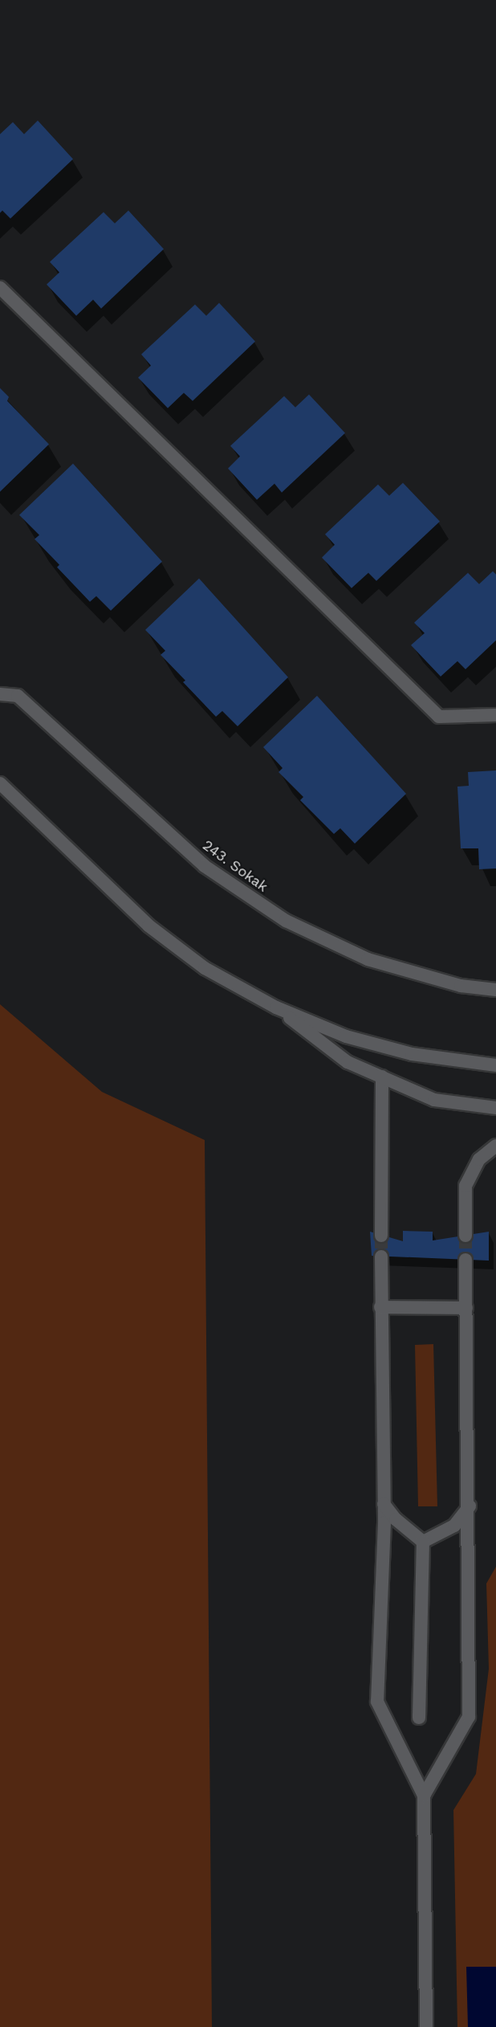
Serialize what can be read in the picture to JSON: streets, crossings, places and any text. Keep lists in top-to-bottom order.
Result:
{
  "streets": {
    "street": ["243. Sokak"]
  }
}
